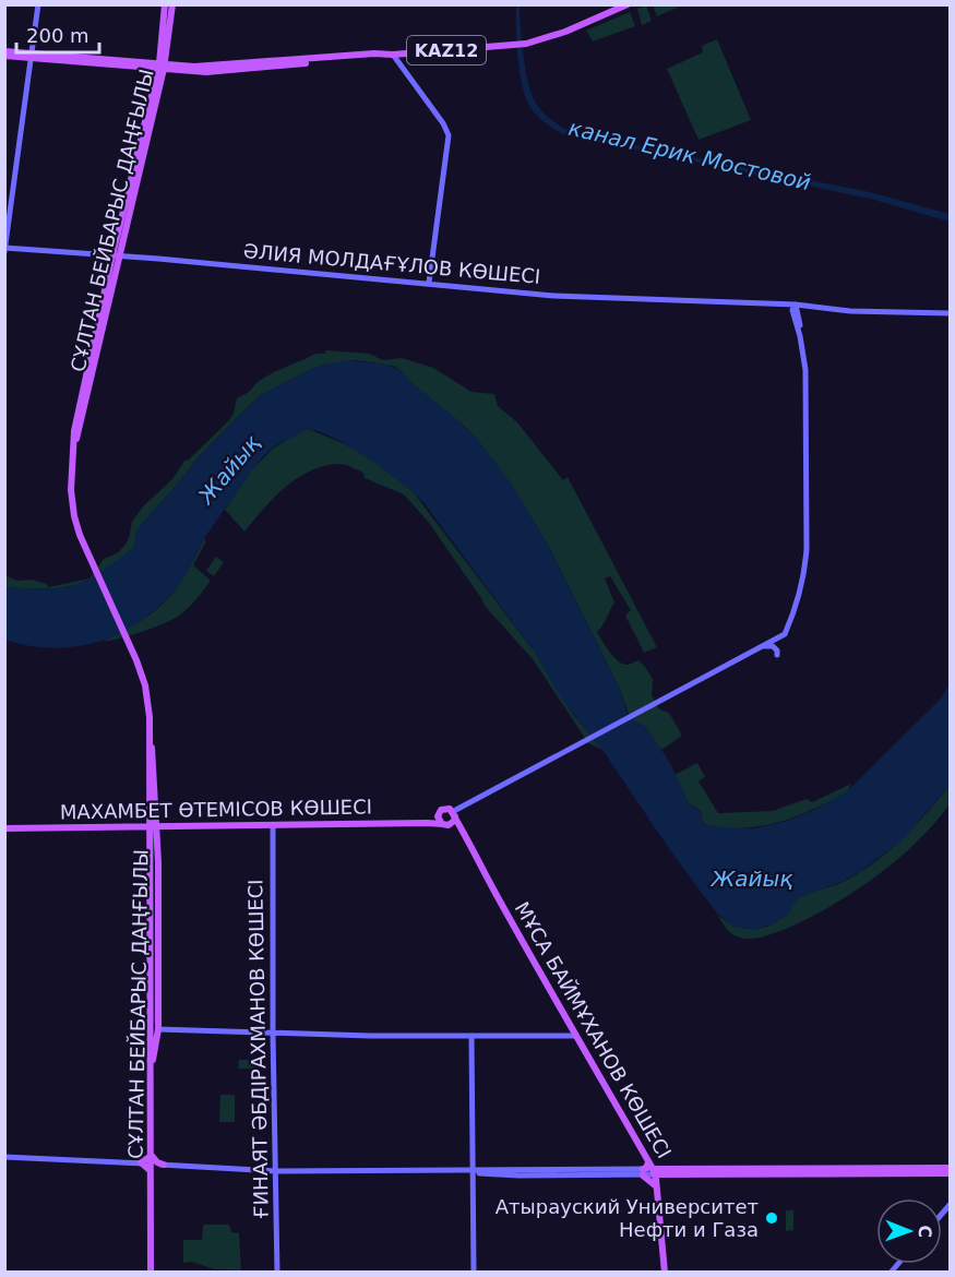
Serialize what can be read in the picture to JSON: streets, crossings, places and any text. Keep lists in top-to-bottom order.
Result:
{
  "streets": {
    "main road": [
      "KAZ12",
      "СҰЛТАН БЕЙБАРЫС ДАҢҒЫЛЫ",
      "ӘЛИЯ МОЛДАҒҰЛОВ КӨШЕСІ",
      "МАХАМБЕТ ӨТЕМІСОВ КӨШЕСІ",
      "МҰСА БАЙМҰХАНОВ КӨШЕСІ",
      "ҒИНАЯТ ӘБДІРАХМАНОВ КӨШЕСІ"
    ]
  },
  "crossings": [
    ["KAZ12", "СҰЛТАН БЕЙБАРЫС ДАҢҒЫЛЫ"],
    ["СҰЛТАН БЕЙБАРЫС ДАҢҒЫЛЫ", "ӘЛИЯ МОЛДАҒҰЛОВ КӨШЕСІ"],
    ["СҰЛТАН БЕЙБАРЫС ДАҢҒЫЛЫ", "МАХАМБЕТ ӨТЕМІСОВ КӨШЕСІ"],
    ["МАХАМБЕТ ӨТЕМІСОВ КӨШЕСІ", "МҰСА БАЙМҰХАНОВ КӨШЕСІ"],
    ["МАХАМБЕТ ӨТЕМІСОВ КӨШЕСІ", "ҒИНАЯТ ӘБДІРАХМАНОВ КӨШЕСІ"]
  ],
  "water": ["канал Ерик Мостовой", "Жайық"],
  "places": ["Атырауский Университет Нефти и Газа"],
  "scale_bar": "200 m",
  "north": "right"
}
